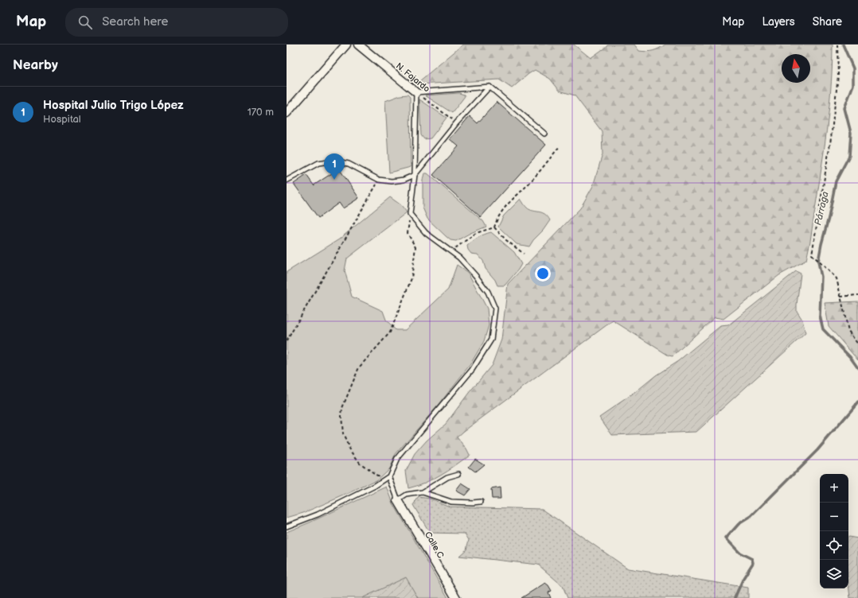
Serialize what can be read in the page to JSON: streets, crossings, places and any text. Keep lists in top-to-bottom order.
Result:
{
  "streets": {
    "street": ["N. Fajardo", "Calle C"]
  },
  "water": ["Párraga"],
  "north": "top",
  "page": {
    "header": "Map",
    "search": "Search here",
    "nav": ["Map", "Layers", "Share"],
    "heading": "Nearby",
    "list": [
      {
        "mark": "1",
        "name": "Hospital Julio Trigo López",
        "note": "Hospital",
        "value": "170 m"
      }
    ],
    "pins": "1",
    "map_buttons": ["+", "−"]
  }
}
